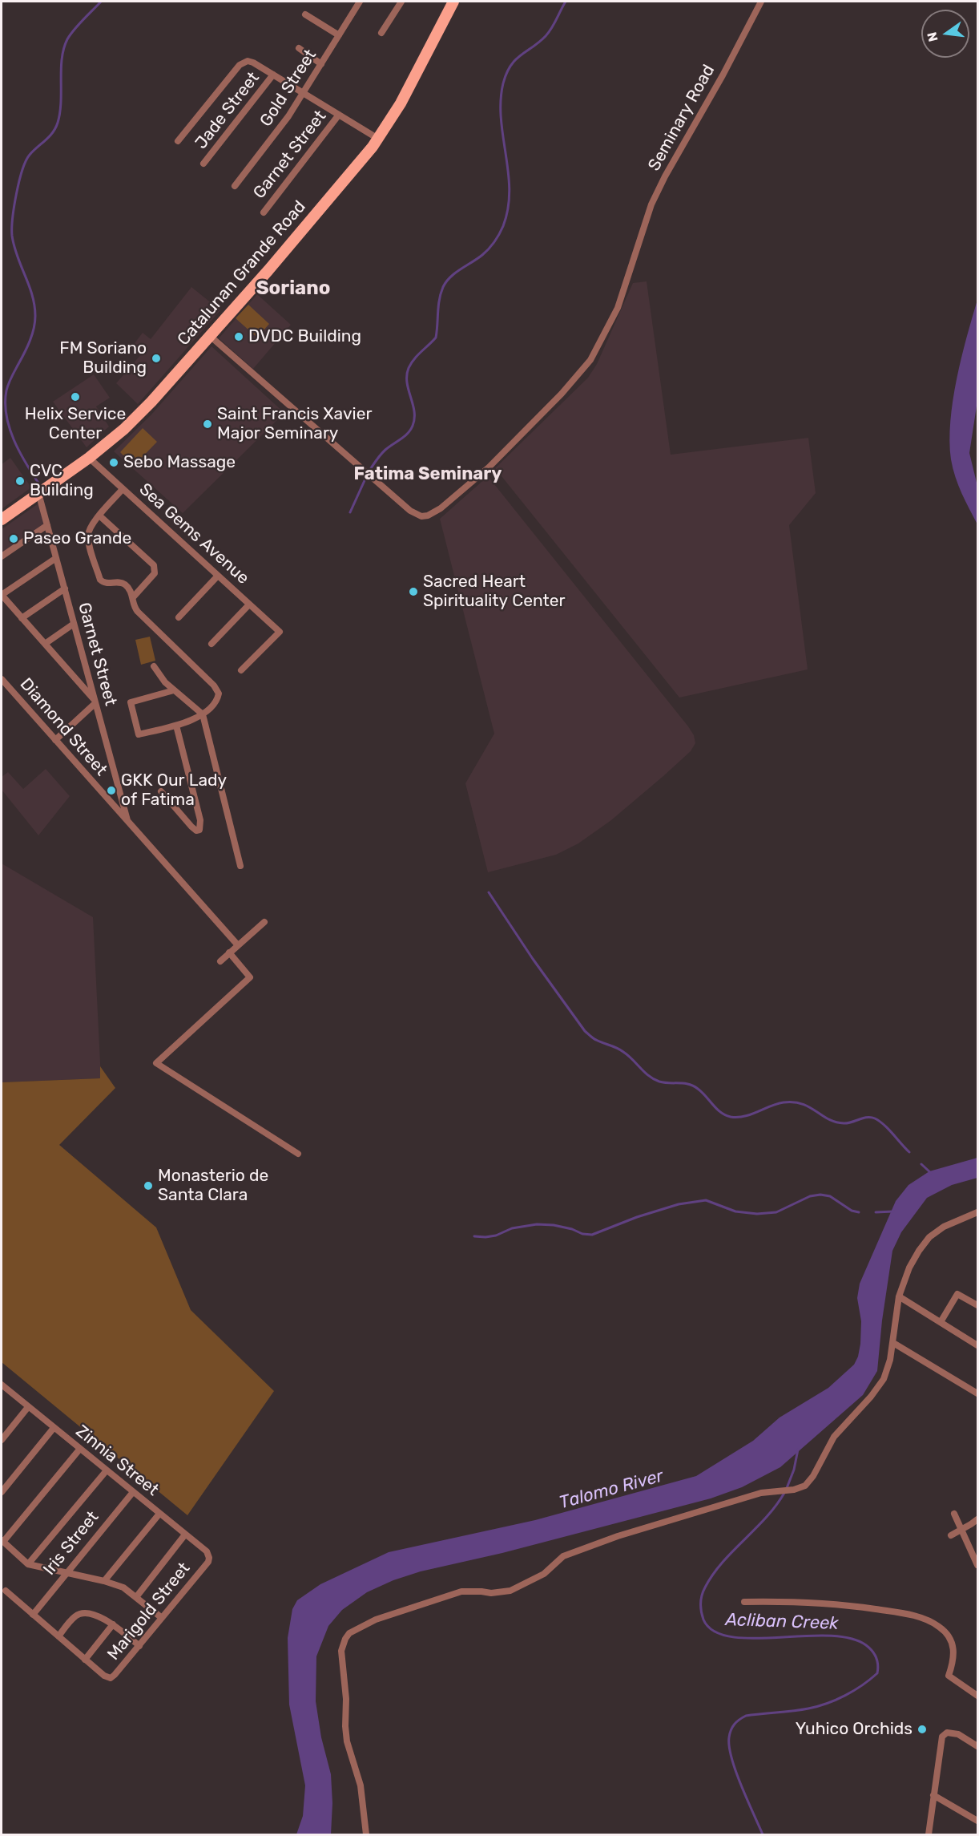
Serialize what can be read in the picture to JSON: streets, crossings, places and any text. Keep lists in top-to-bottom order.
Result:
{
  "streets": {
    "main road": ["Catalunan Grande Road"],
    "street": [
      "Gold Street",
      "Jade Street",
      "Seminary Road",
      "Garnet Street",
      "Sea Gems Avenue",
      "Diamond Street",
      "Zinnia Street",
      "Iris Street",
      "Marigold Street"
    ]
  },
  "crossings": [
    ["Seminary Road", "Catalunan Grande Road"],
    ["Garnet Street", "Catalunan Grande Road"],
    ["Garnet Street", "Diamond Street"],
    ["Catalunan Grande Road", "Sea Gems Avenue"],
    ["Zinnia Street", "Iris Street"],
    ["Zinnia Street", "Marigold Street"]
  ],
  "districts": ["Soriano", "Fatima Seminary"],
  "water": ["Talomo River", "Acliban Creek"],
  "places": [
    "DVDC Building",
    "FM Soriano Building",
    "Helix Service Center",
    "Saint Francis Xavier Major Seminary",
    "Sebo Massage",
    "CVC Building",
    "Paseo Grande",
    "Sacred Heart Spirituality Center",
    "GKK Our Lady of Fatima",
    "Monasterio de Santa Clara",
    "Yuhico Orchids"
  ],
  "north": "left"
}
